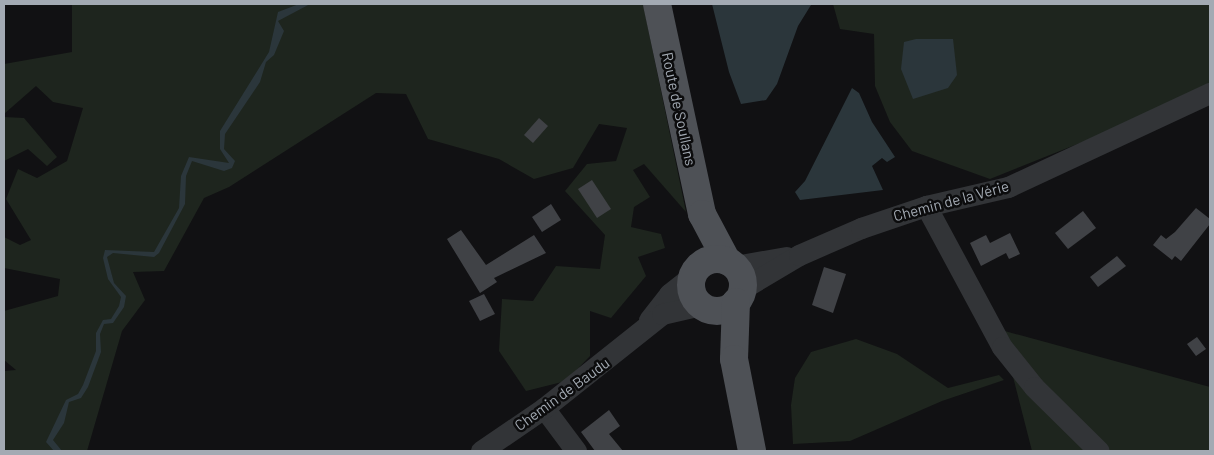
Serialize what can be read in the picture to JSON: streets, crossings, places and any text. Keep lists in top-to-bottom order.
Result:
{
  "streets": {
    "main road": ["Route de Soullans"],
    "street": ["Chemin de la Vérie", "Chemin de Baudu"]
  },
  "crossings": [
    ["Route de Soullans", "Chemin de la Vérie"],
    ["Route de Soullans", "Chemin de Baudu"],
    ["Chemin de la Vérie", "Chemin de Baudu"]
  ]
}
